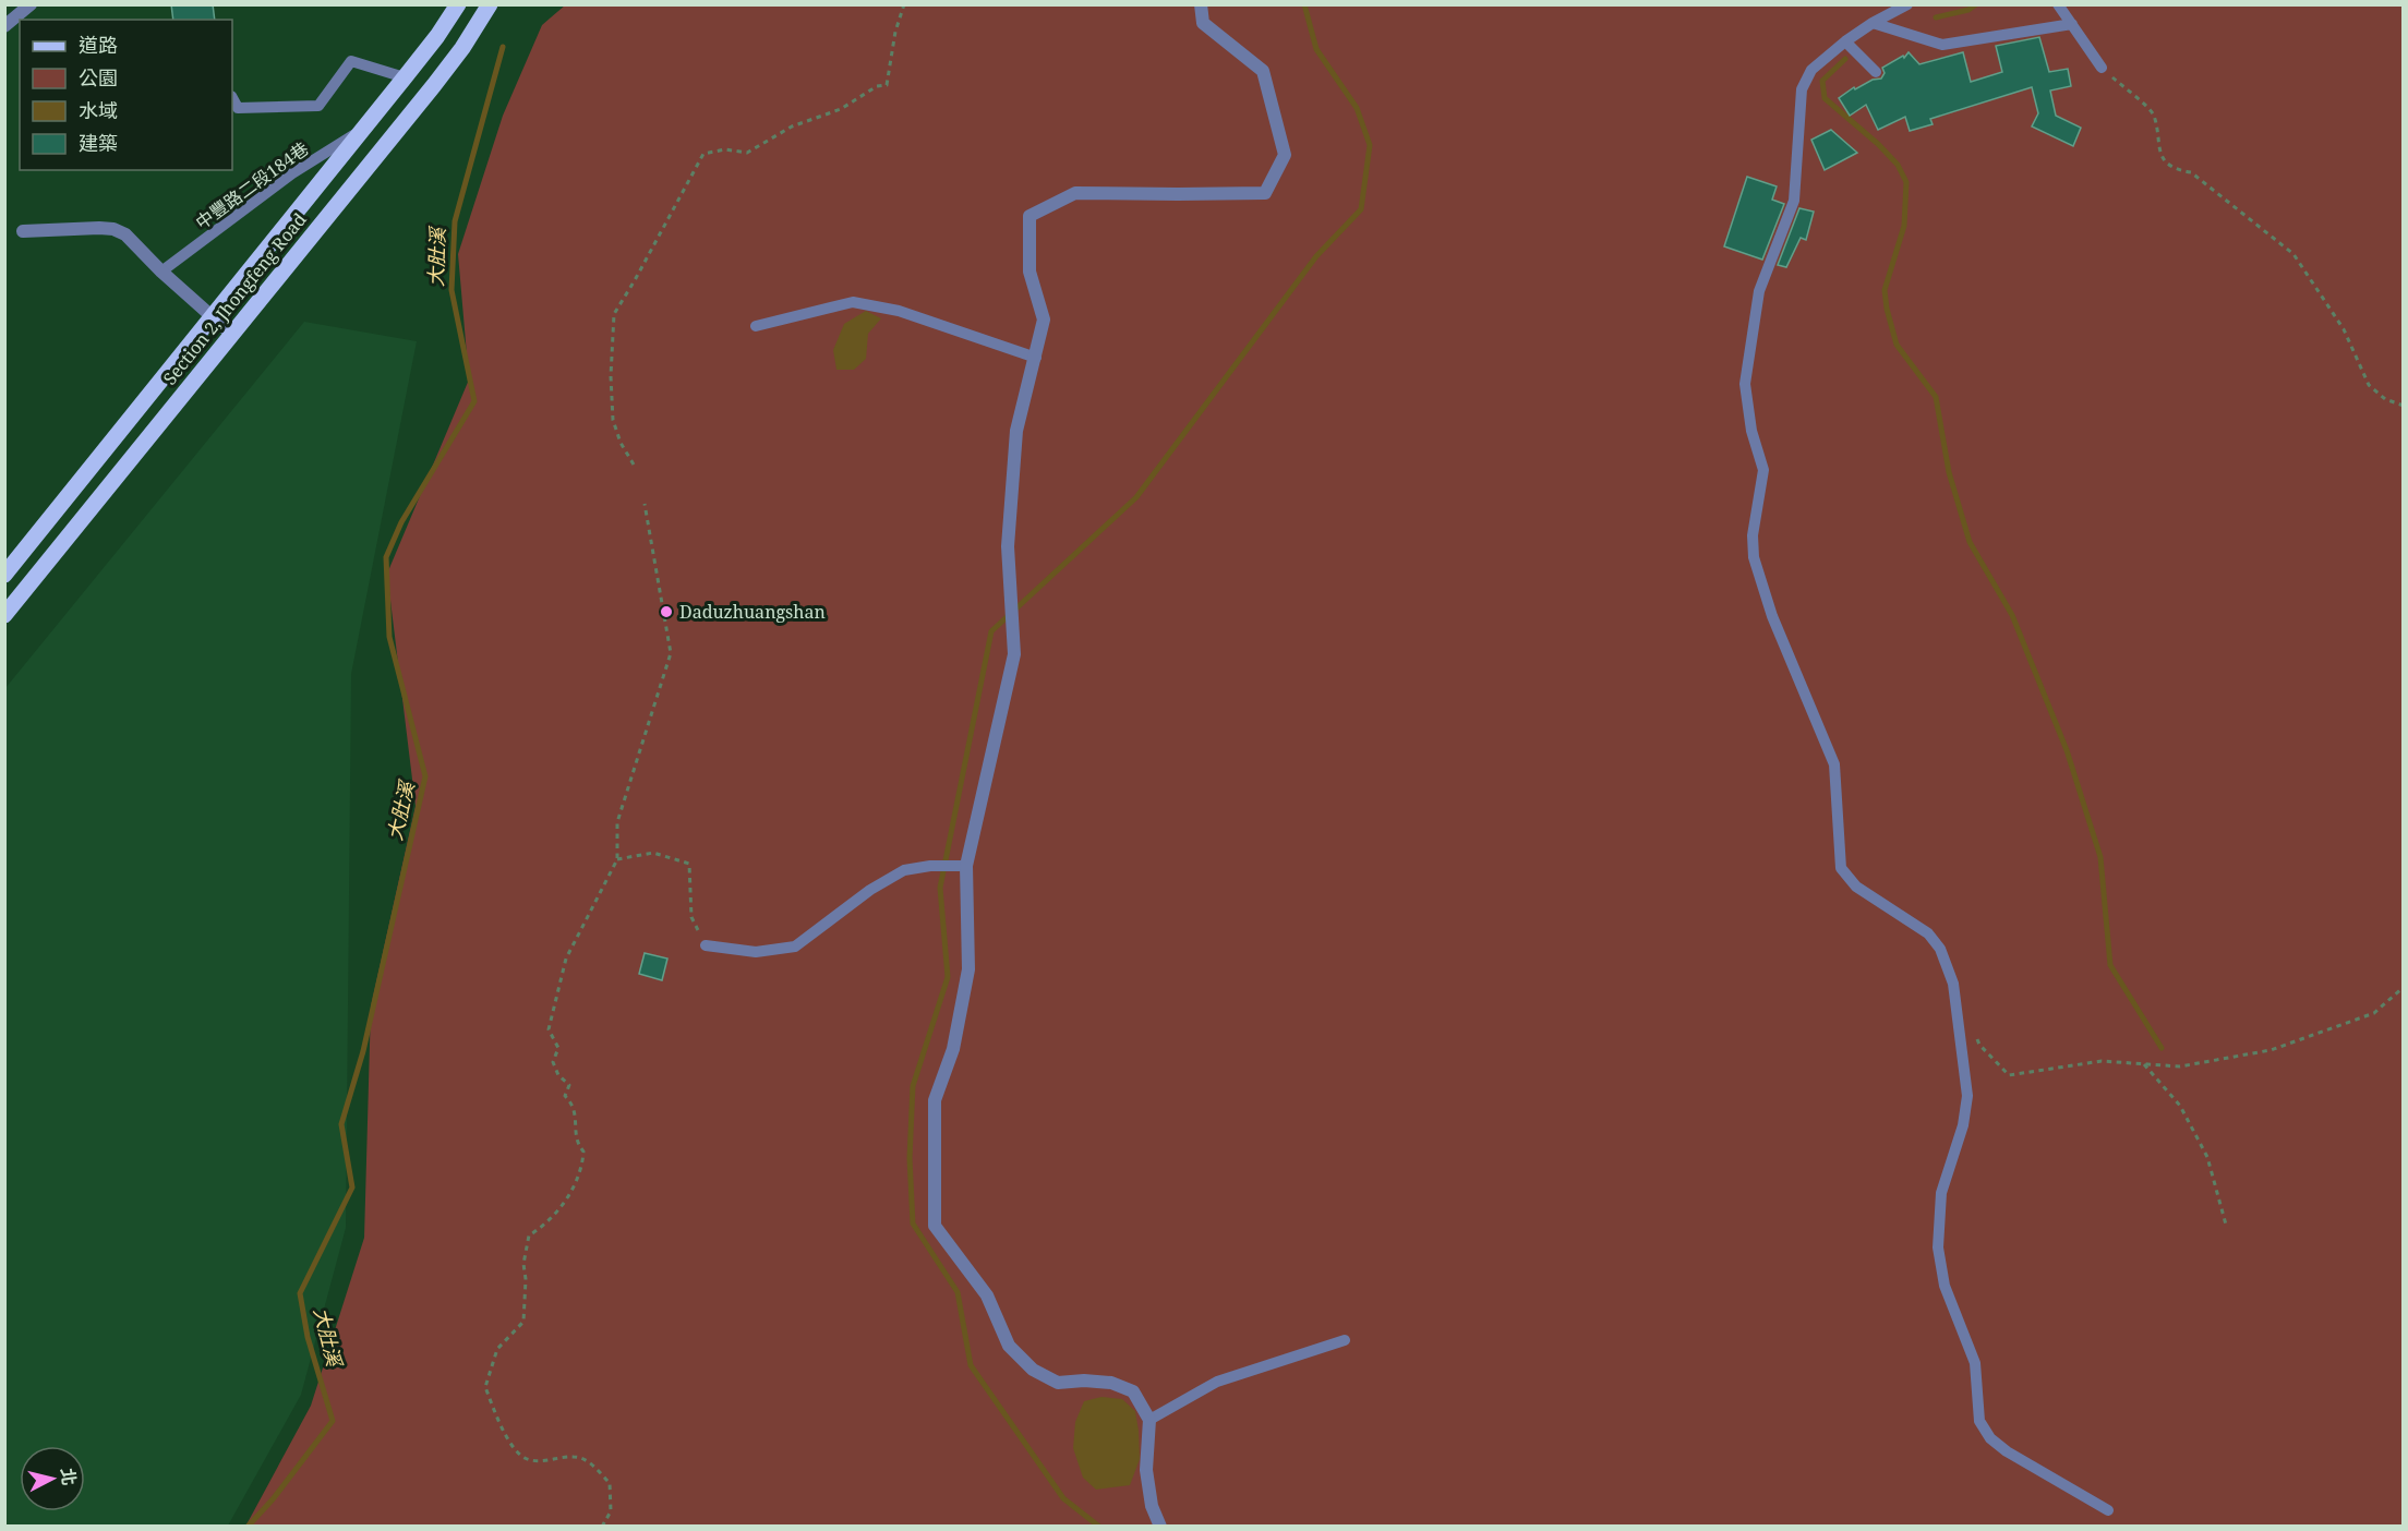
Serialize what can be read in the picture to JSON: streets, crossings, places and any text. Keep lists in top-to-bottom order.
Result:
{
  "streets": {
    "main road": ["Section 2, Jhongfeng Road"],
    "lane": ["中豐路二段184巷"]
  },
  "crossings": [
    ["中豐路二段184巷", "Section 2, Jhongfeng Road"]
  ],
  "water": ["大肚溪"],
  "places": ["Daduzhuangshan"],
  "legend": [
    "道路",
    "公園",
    "水域",
    "建築"
  ],
  "north": "right"
}
